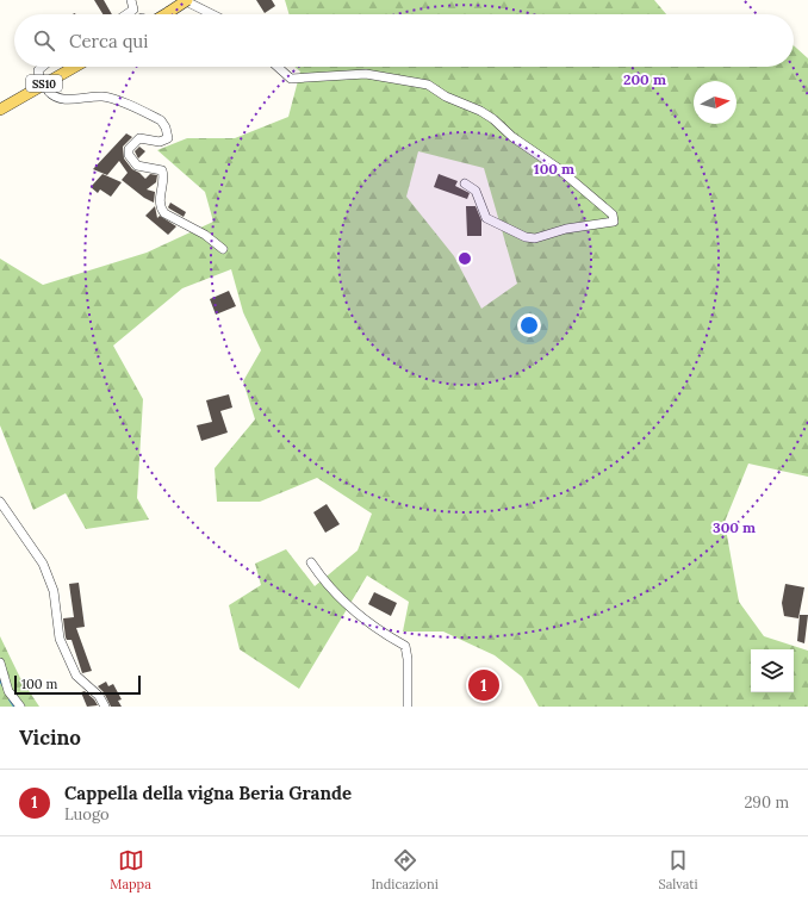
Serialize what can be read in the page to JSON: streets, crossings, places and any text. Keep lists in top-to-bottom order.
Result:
{
  "streets": {
    "main road": ["SS10"]
  },
  "scale_bar": "100 m",
  "north": "right",
  "page": {
    "search": "Cerca qui",
    "pins": "1",
    "scale": "100 m",
    "heading": "Vicino",
    "list": [
      {
        "mark": "1",
        "name": "Cappella della vigna Beria Grande",
        "note": "Luogo",
        "value": "290 m"
      }
    ],
    "nav": ["Mappa", "Indicazioni", "Salvati"]
  },
  "rings": ["200 m", "100 m", "300 m"]
}
